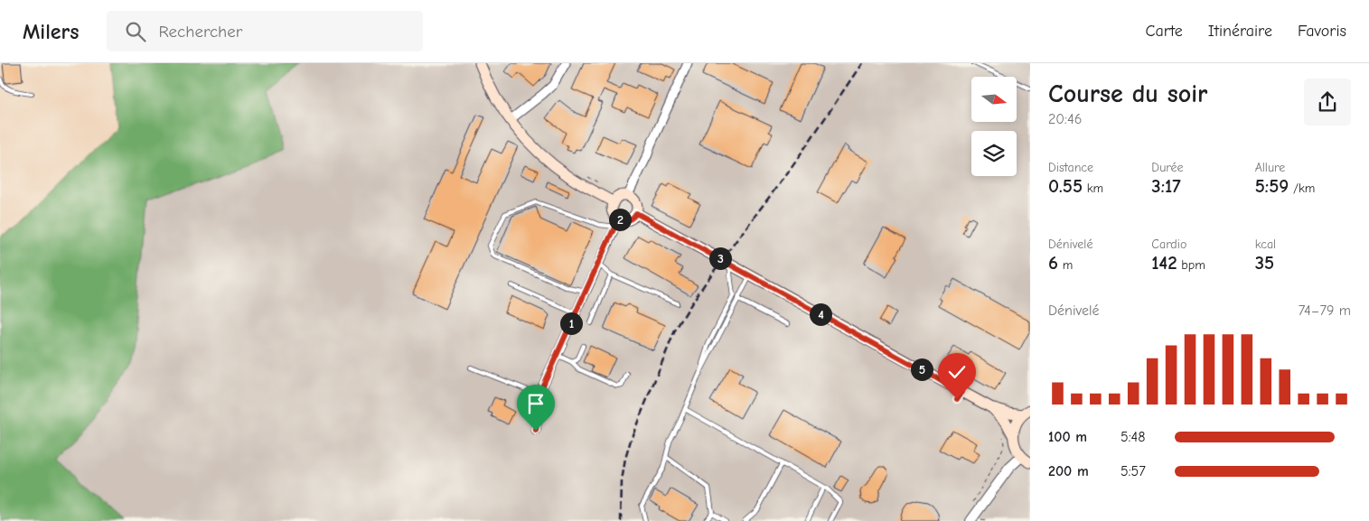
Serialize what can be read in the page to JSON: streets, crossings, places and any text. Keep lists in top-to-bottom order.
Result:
{
  "north": "right",
  "page": {
    "header": "Milers",
    "search": "Rechercher",
    "nav": ["Carte", "Itinéraire", "Favoris"],
    "heading": ["Course du soir", "20:46"],
    "stats": [
      ["Distance", "0.55 km"],
      ["Durée", "3:17"],
      ["Allure", "5:59 /km"],
      ["Dénivelé", "6 m"],
      ["Cardio", "142 bpm"],
      ["kcal", "35"]
    ],
    "pins": [
      "2",
      "3",
      "4",
      "1",
      "5"
    ],
    "chart": ["Dénivelé", "74–79 m"],
    "list": [
      {
        "name": "100 m",
        "note": "5:48"
      },
      {
        "name": "200 m",
        "note": "5:57"
      }
    ]
  }
}
